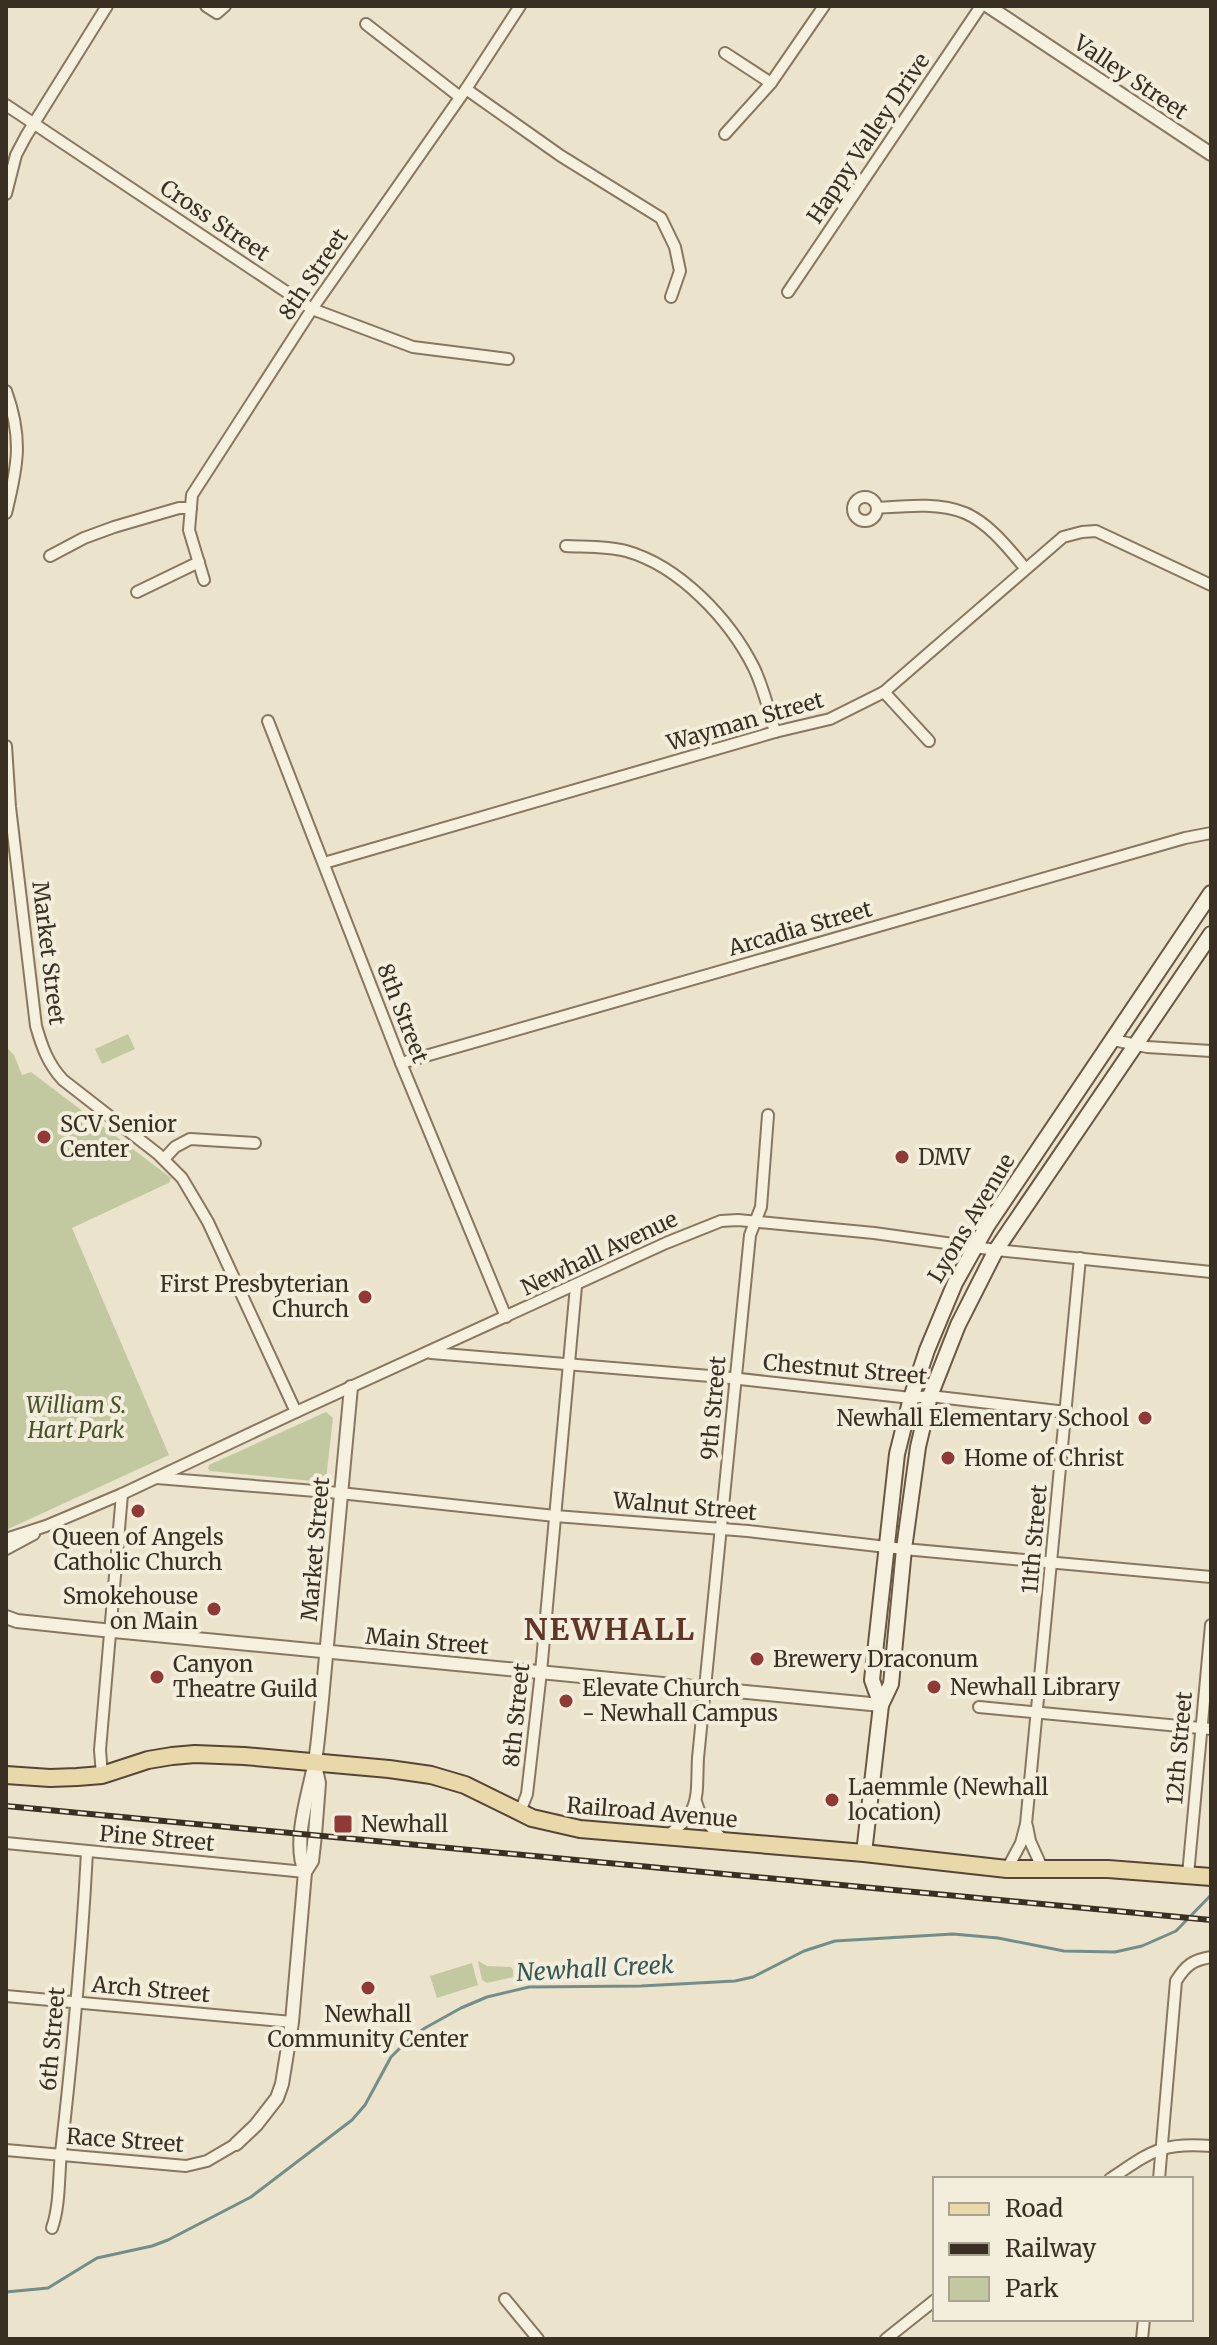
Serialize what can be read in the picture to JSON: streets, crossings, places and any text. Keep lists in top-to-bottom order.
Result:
{
  "streets": {
    "main road": ["Lyons Avenue", "Railroad Avenue"],
    "street": [
      "Valley Street",
      "Happy Valley Drive",
      "Cross Street",
      "8th Street",
      "Wayman Street",
      "Arcadia Street",
      "Market Street",
      "Newhall Avenue",
      "Chestnut Street",
      "9th Street",
      "Walnut Street",
      "11th Street",
      "Main Street",
      "12th Street",
      "Pine Street",
      "Arch Street",
      "6th Street",
      "Race Street"
    ]
  },
  "crossings": [
    ["Cross Street", "8th Street"],
    ["8th Street", "Wayman Street"],
    ["8th Street", "Arcadia Street"],
    ["8th Street", "Newhall Avenue"],
    ["8th Street", "Chestnut Street"],
    ["8th Street", "Walnut Street"],
    ["8th Street", "Main Street"],
    ["8th Street", "Railroad Avenue"],
    ["Market Street", "Newhall Avenue"],
    ["Market Street", "Walnut Street"],
    ["Market Street", "Main Street"],
    ["Market Street", "Railroad Avenue"],
    ["Market Street", "Pine Street"],
    ["Market Street", "Arch Street"],
    ["Market Street", "Race Street"],
    ["Lyons Avenue", "Newhall Avenue"],
    ["Lyons Avenue", "Chestnut Street"],
    ["Lyons Avenue", "Walnut Street"],
    ["Lyons Avenue", "Main Street"],
    ["Lyons Avenue", "Railroad Avenue"],
    ["Newhall Avenue", "Chestnut Street"],
    ["Newhall Avenue", "9th Street"],
    ["Newhall Avenue", "Walnut Street"],
    ["Newhall Avenue", "11th Street"],
    ["Chestnut Street", "9th Street"],
    ["Chestnut Street", "11th Street"],
    ["9th Street", "Walnut Street"],
    ["9th Street", "Main Street"],
    ["Walnut Street", "11th Street"],
    ["11th Street", "Railroad Avenue"],
    ["12th Street", "Railroad Avenue"],
    ["Pine Street", "6th Street"],
    ["Arch Street", "6th Street"],
    ["6th Street", "Race Street"]
  ],
  "districts": ["NEWHALL"],
  "water": ["Newhall Creek"],
  "parks": ["William S. Hart Park"],
  "places": {
    "other": [
      "SCV Senior Center",
      "DMV",
      "First Presbyterian Church",
      "Newhall Elementary School",
      "Home of Christ",
      "Queen of Angels Catholic Church",
      "Smokehouse on Main",
      "Brewery Draconum",
      "Canyon Theatre Guild",
      "Newhall Library",
      "Elevate Church - Newhall Campus",
      "Laemmle (Newhall location)",
      "Newhall Community Center"
    ],
    "transit": ["Newhall"]
  },
  "legend": ["Road", "Railway", "Park"]
}
